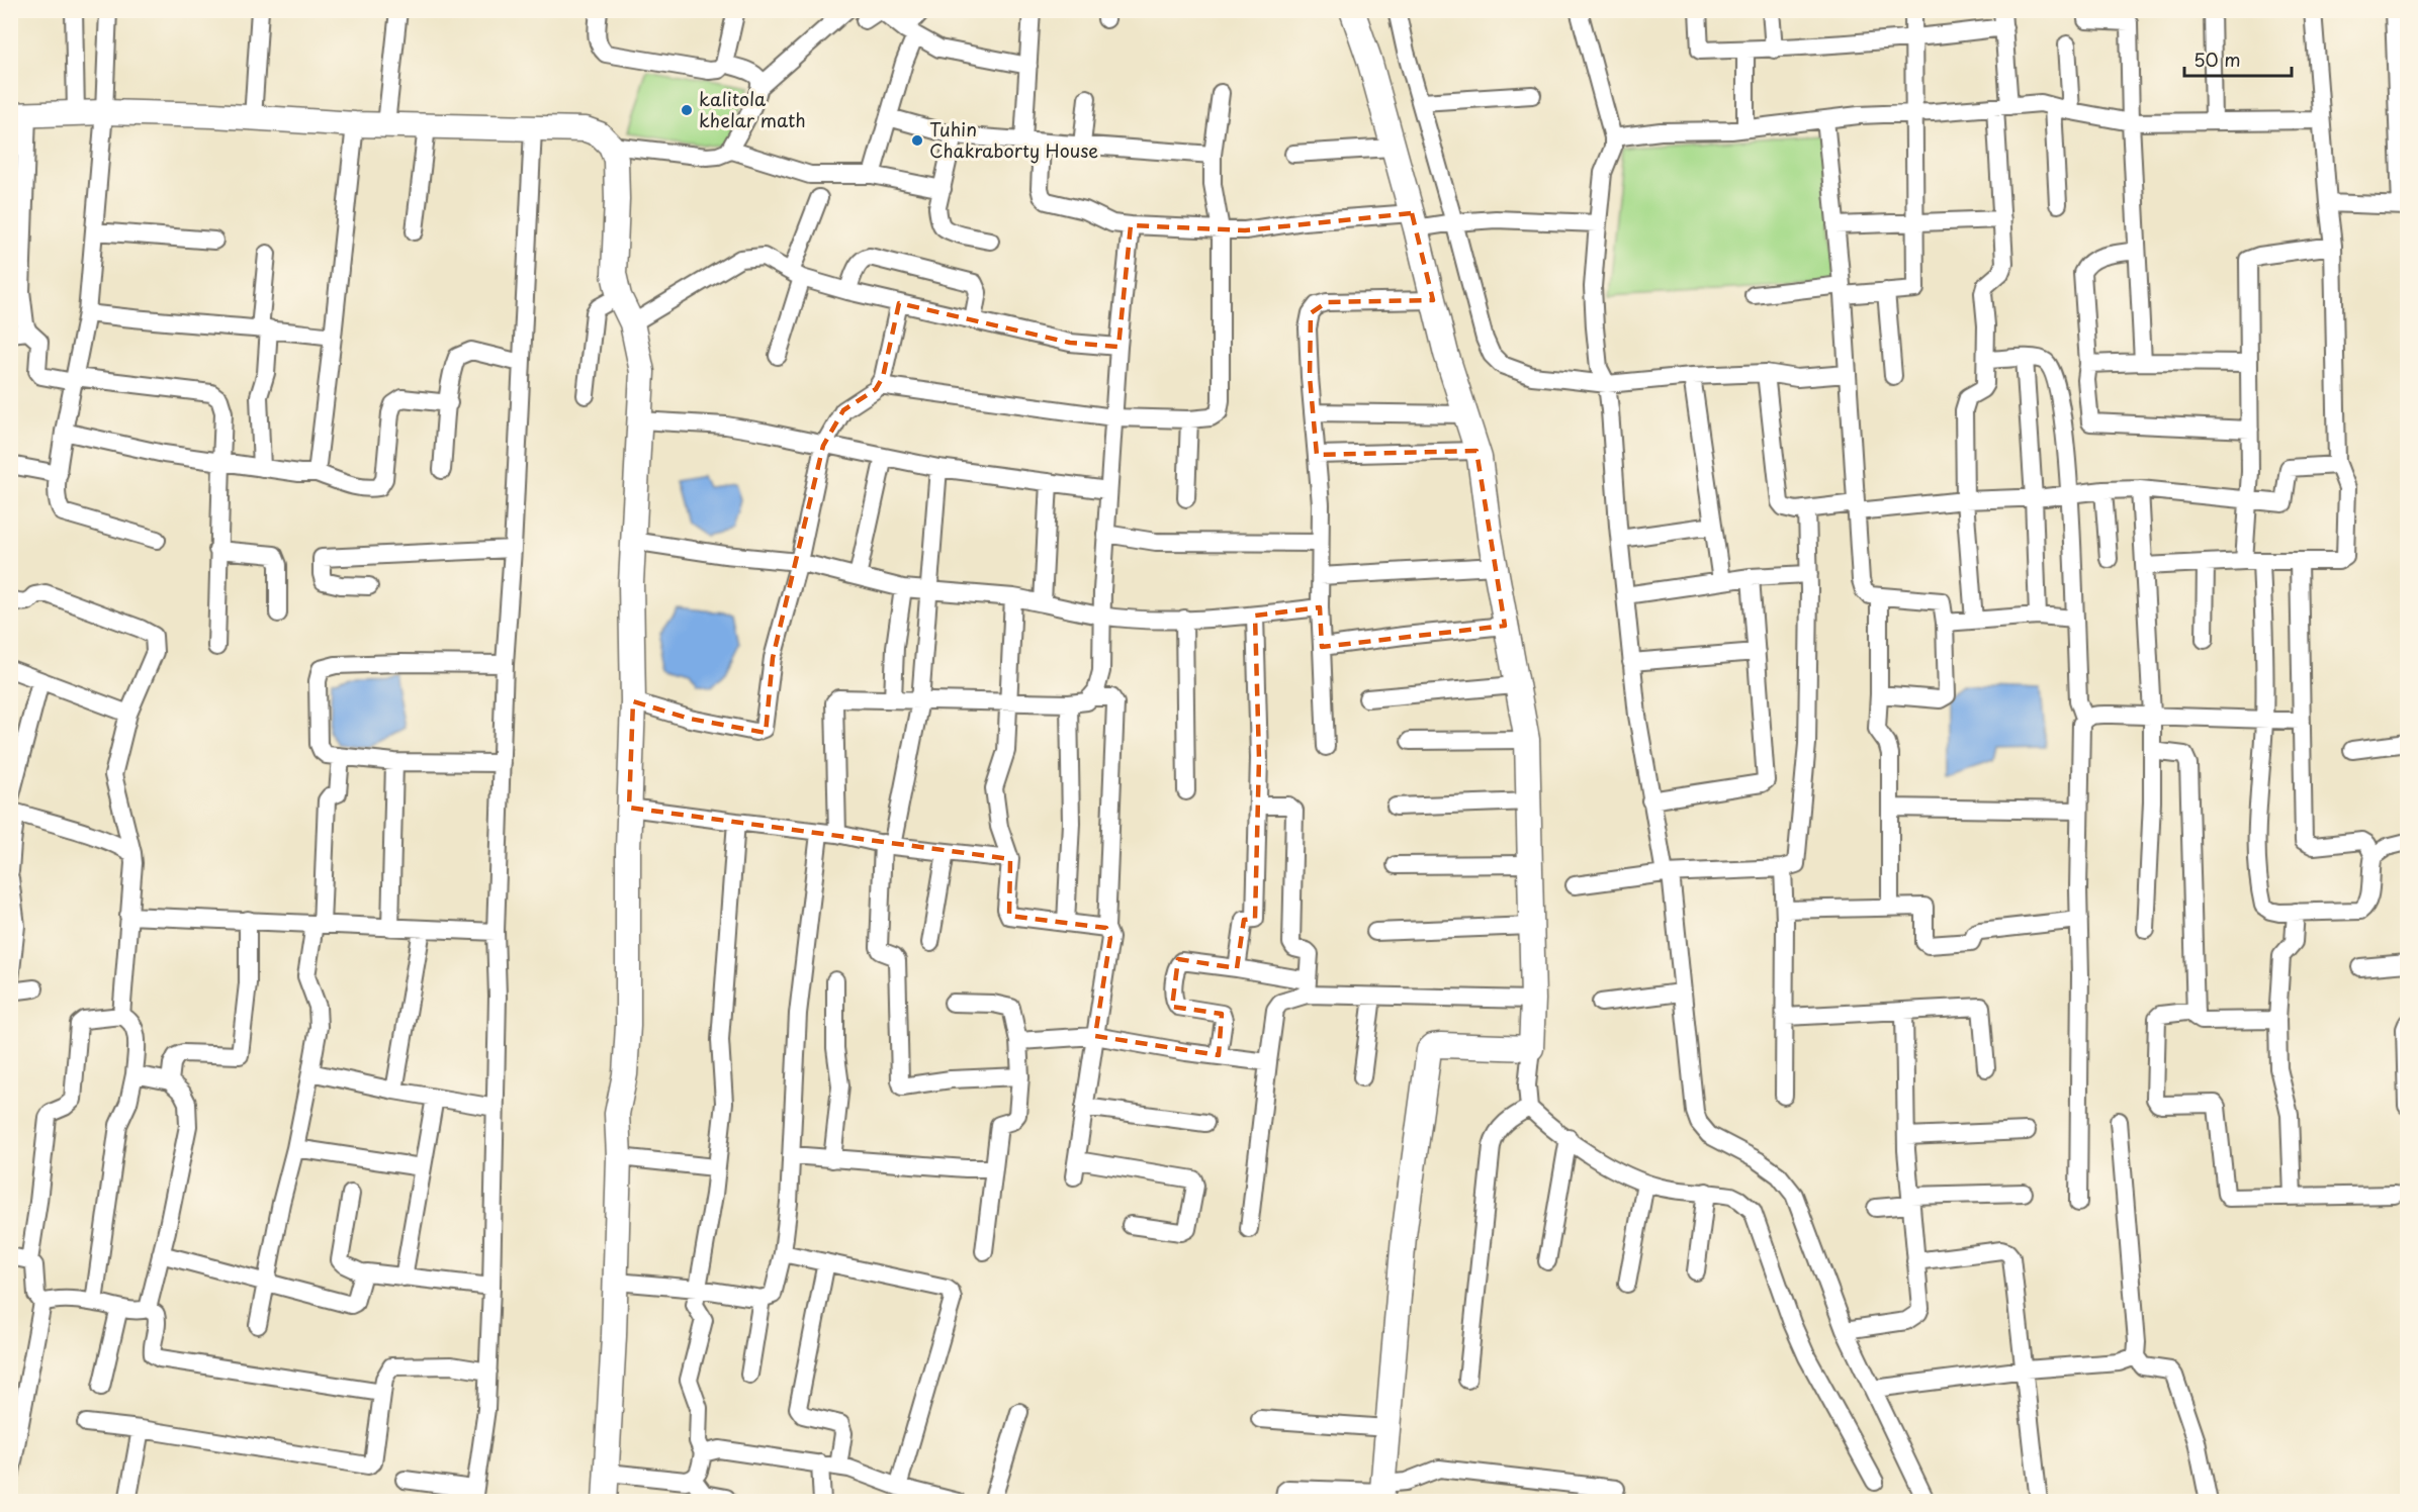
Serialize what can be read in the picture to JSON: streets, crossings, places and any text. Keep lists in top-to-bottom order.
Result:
{
  "places": ["kalitola khelar math", "Tuhin Chakraborty House"],
  "scale_bar": "50 m"
}
